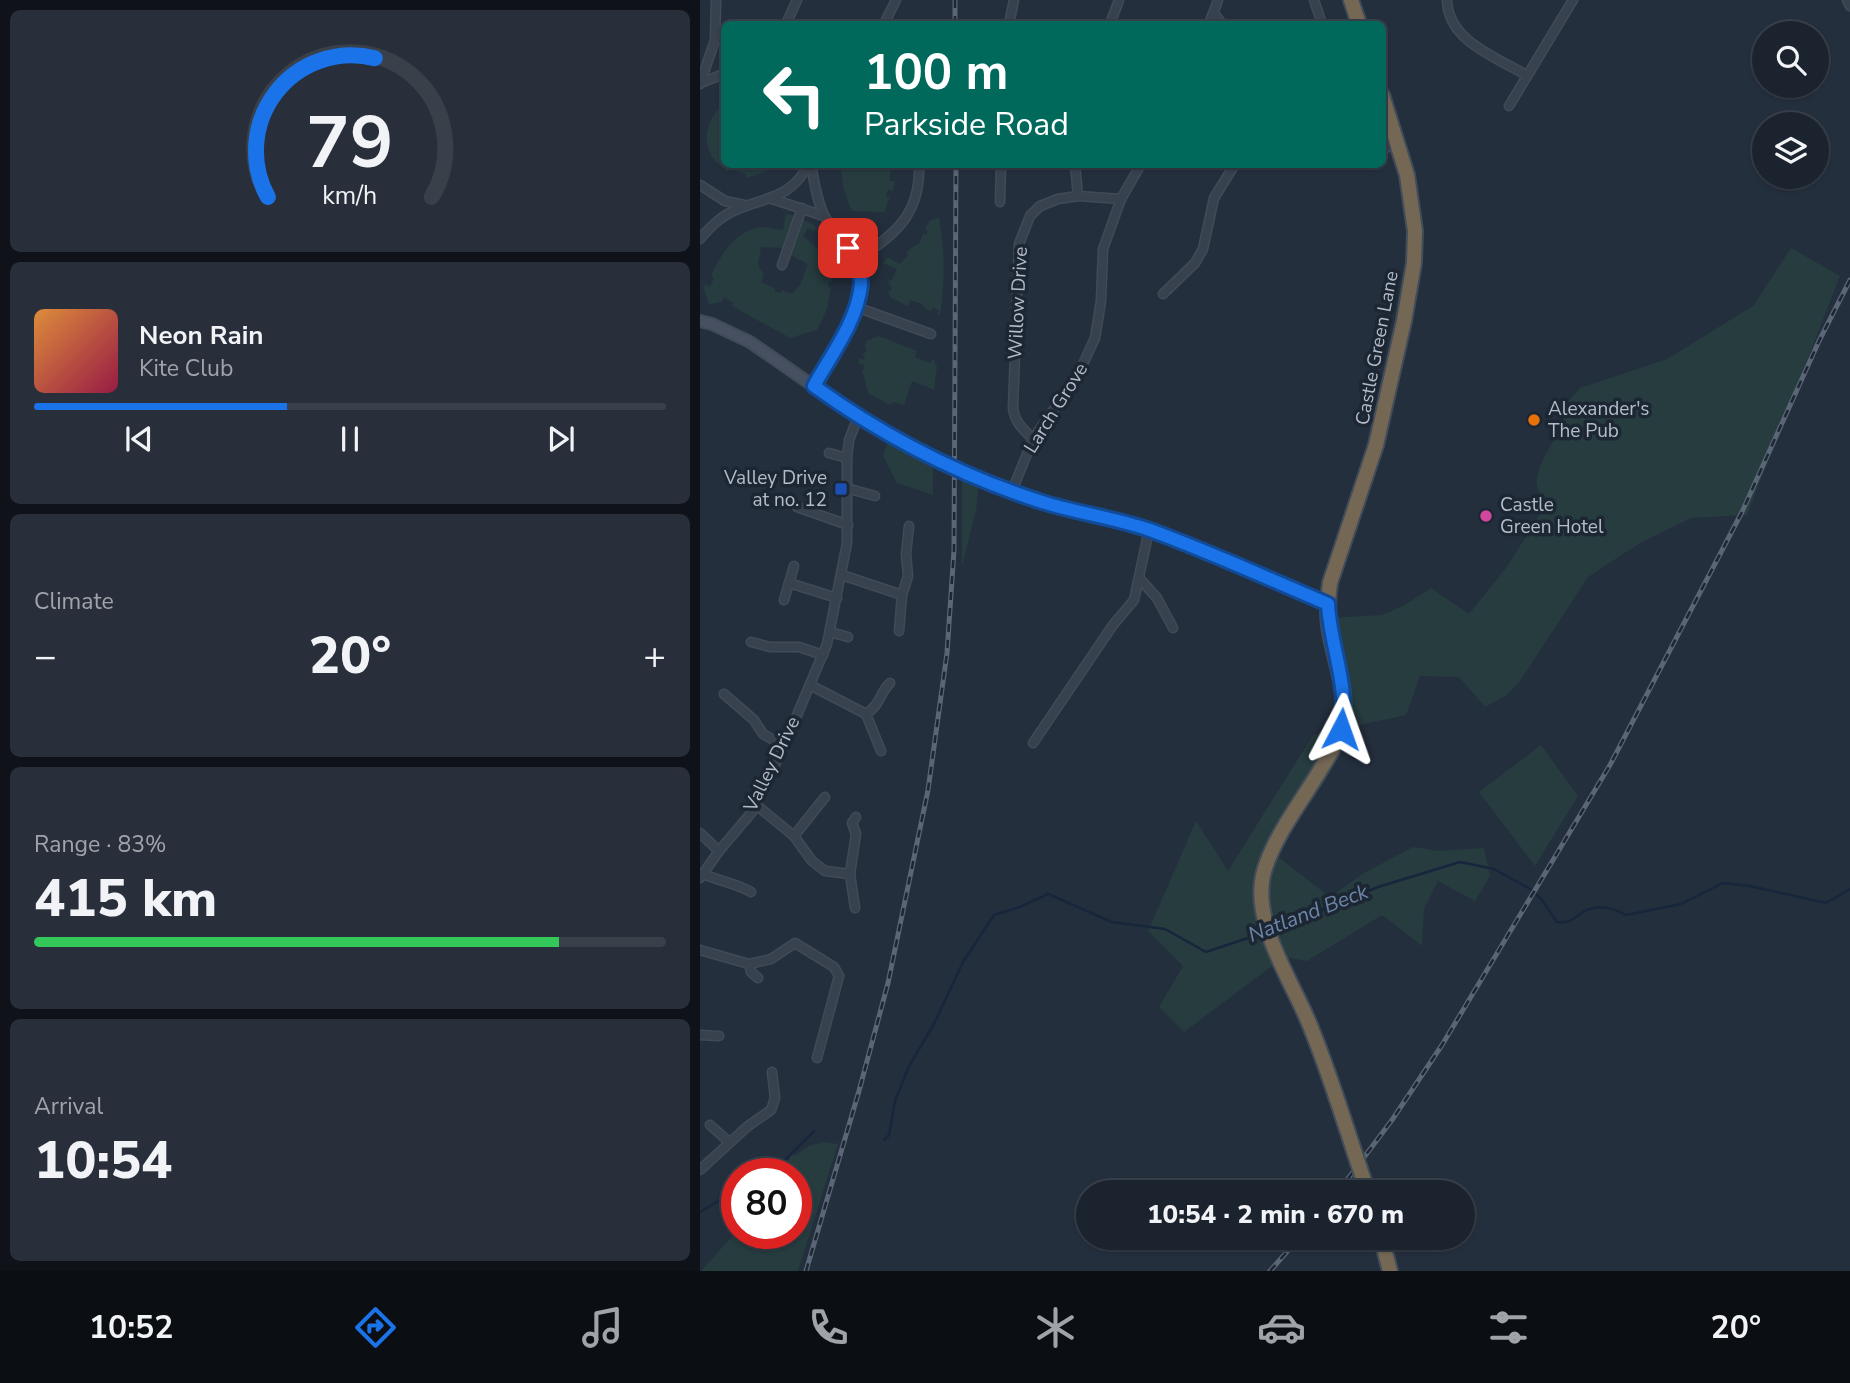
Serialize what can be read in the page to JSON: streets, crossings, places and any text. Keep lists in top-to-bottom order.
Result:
{
  "streets": {
    "highway": ["Castle Green Lane"],
    "street": ["Willow Drive", "Larch Grove", "Valley Drive"]
  },
  "crossings": [
    ["Willow Drive", "Larch Grove"]
  ],
  "water": ["Natland Beck"],
  "places": {
    "other": ["Alexander's The Pub", "Castle Green Hotel"],
    "transit": ["Valley Drive at no. 12"]
  },
  "page": {
    "turn": ["100 m", "Parkside Road"],
    "song": ["Neon Rain", "Kite Club"],
    "tile": [
      "Climate",
      ["Range · 83%", "415 km"],
      ["Arrival", "10:54"]
    ],
    "heat": ["−", "20°", "+"],
    "limit": "80",
    "trip": "10:54 · 2 min · 670 m",
    "tabs": ["10:52", "20°"],
    "gauge": ["79", "km/h"]
  }
}
